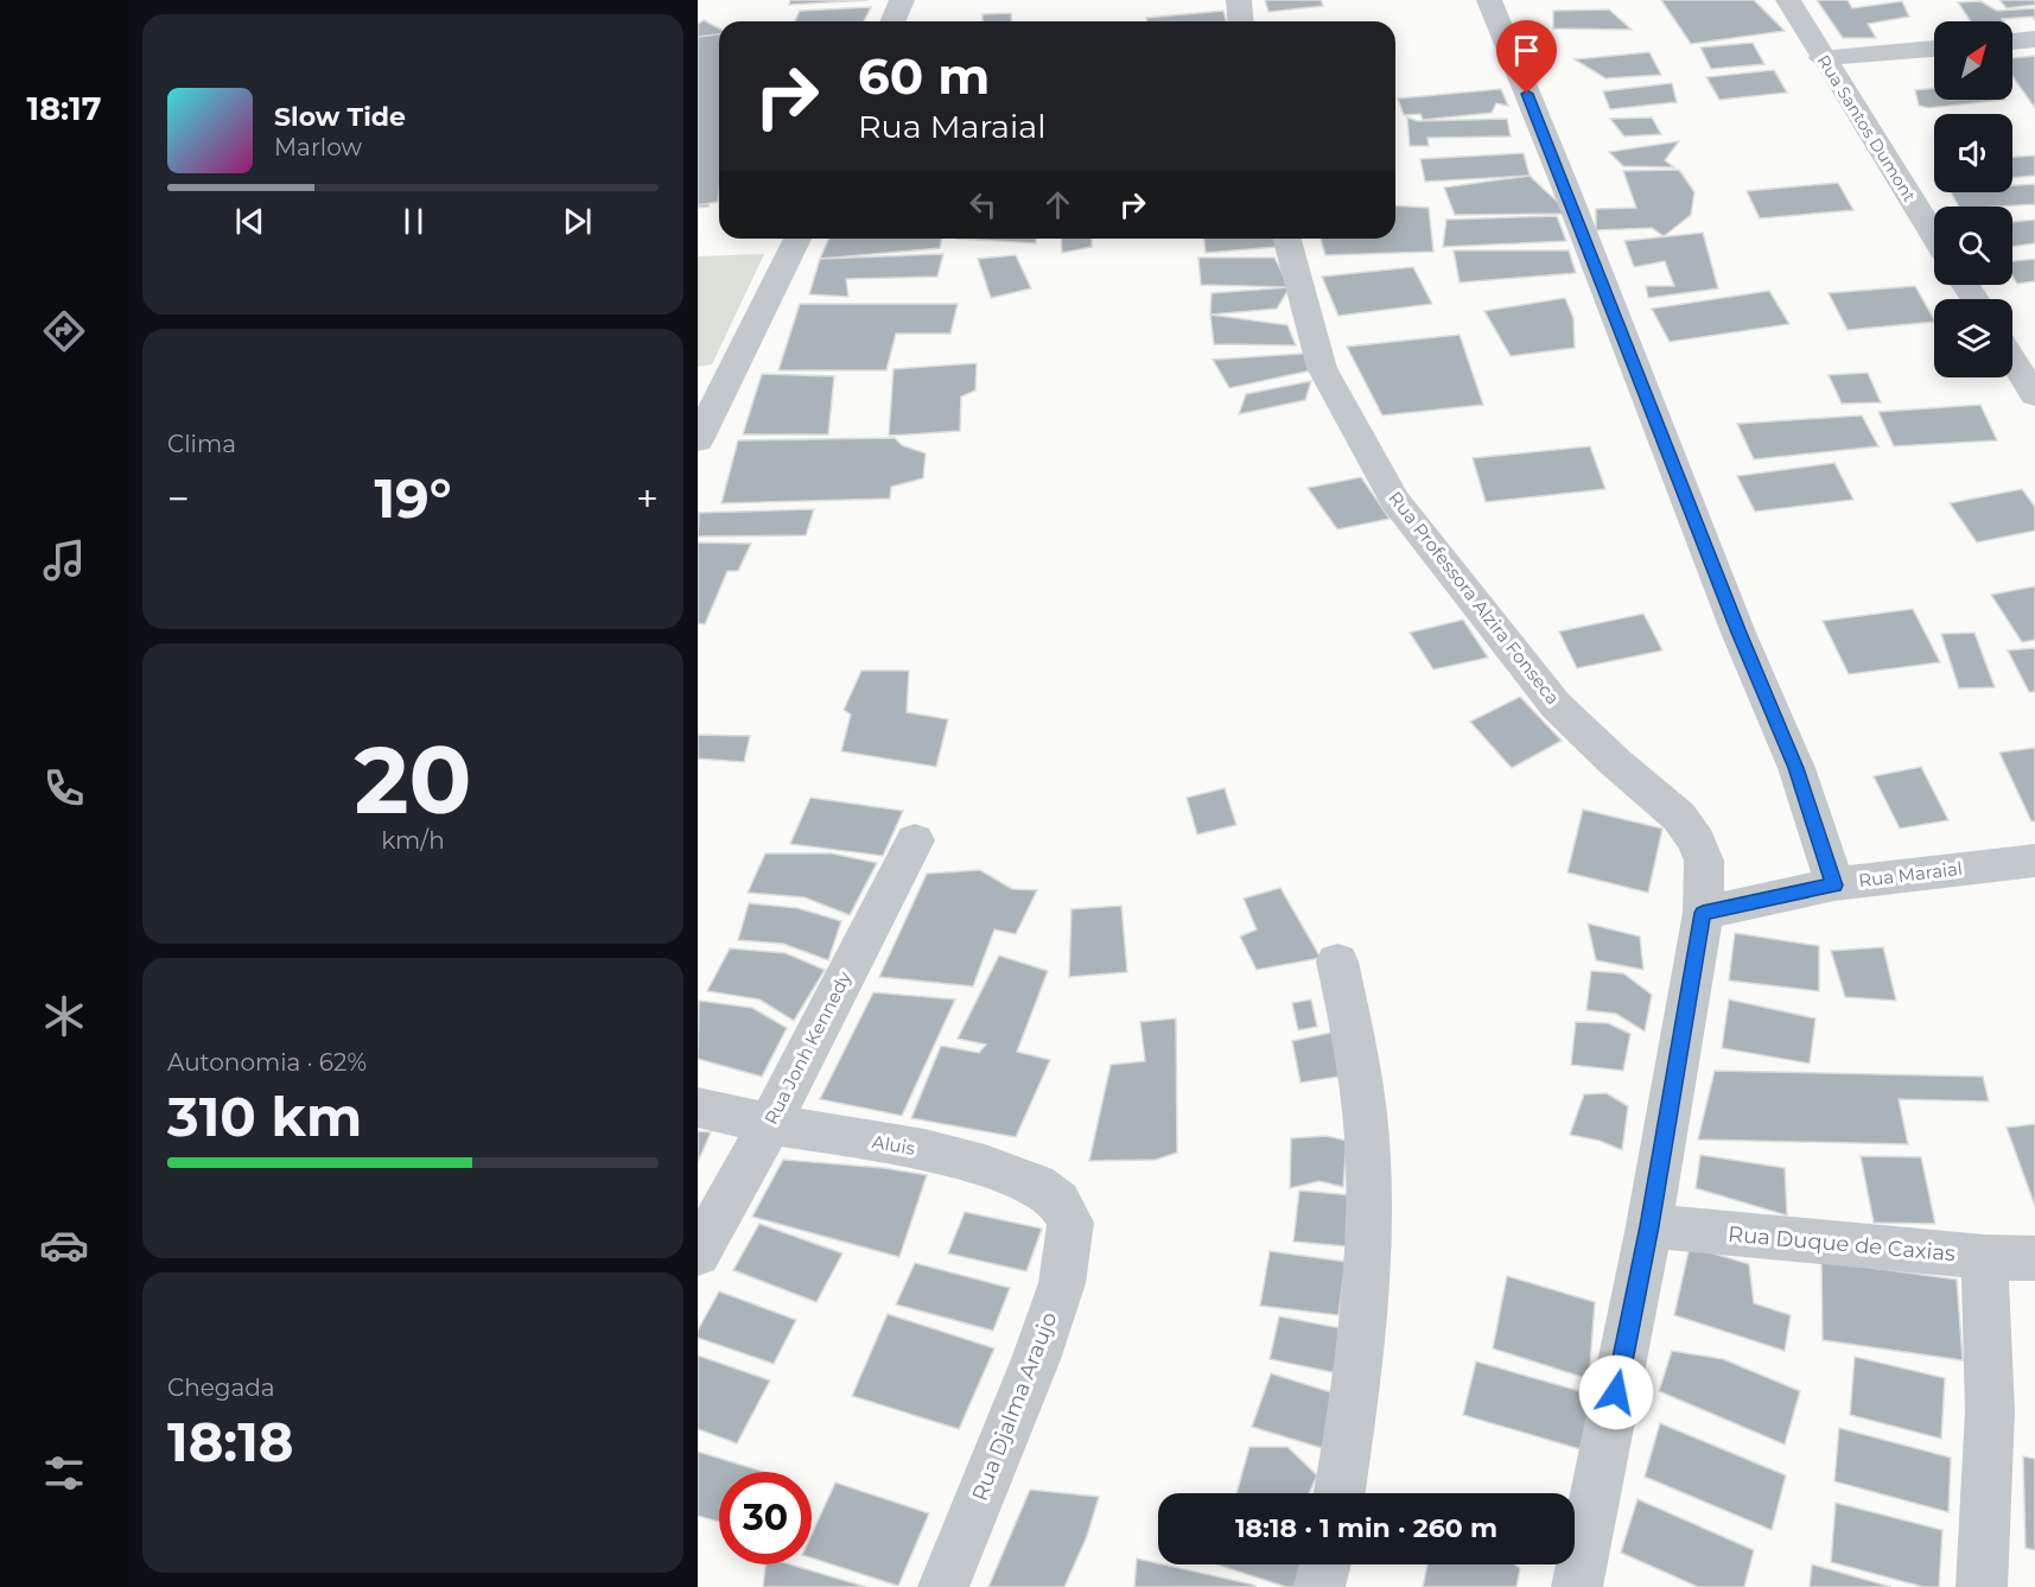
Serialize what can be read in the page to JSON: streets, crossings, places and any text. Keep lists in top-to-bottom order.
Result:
{
  "streets": {
    "street": [
      "Rua Santos Dumont",
      "Rua Professora Alzira Fonseca",
      "Rua Maraial",
      "Rua Jonh Kennedy",
      "Aluis",
      "Rua Duque de Caxias",
      "Rua Djalma Araujo"
    ]
  },
  "crossings": [
    ["Rua Professora Alzira Fonseca", "Rua Maraial"],
    ["Rua Jonh Kennedy", "Aluis"],
    ["Aluis", "Rua Djalma Araujo"]
  ],
  "north": "top right",
  "page": {
    "tabs": "18:17",
    "turn": ["60 m", "Rua Maraial"],
    "song": ["Slow Tide", "Marlow"],
    "tile": [
      "Clima",
      ["20", "km/h"],
      ["Autonomia · 62%", "310 km"],
      ["Chegada", "18:18"]
    ],
    "heat": ["−", "19°", "+"],
    "limit": "30",
    "trip": "18:18 · 1 min · 260 m"
  }
}
